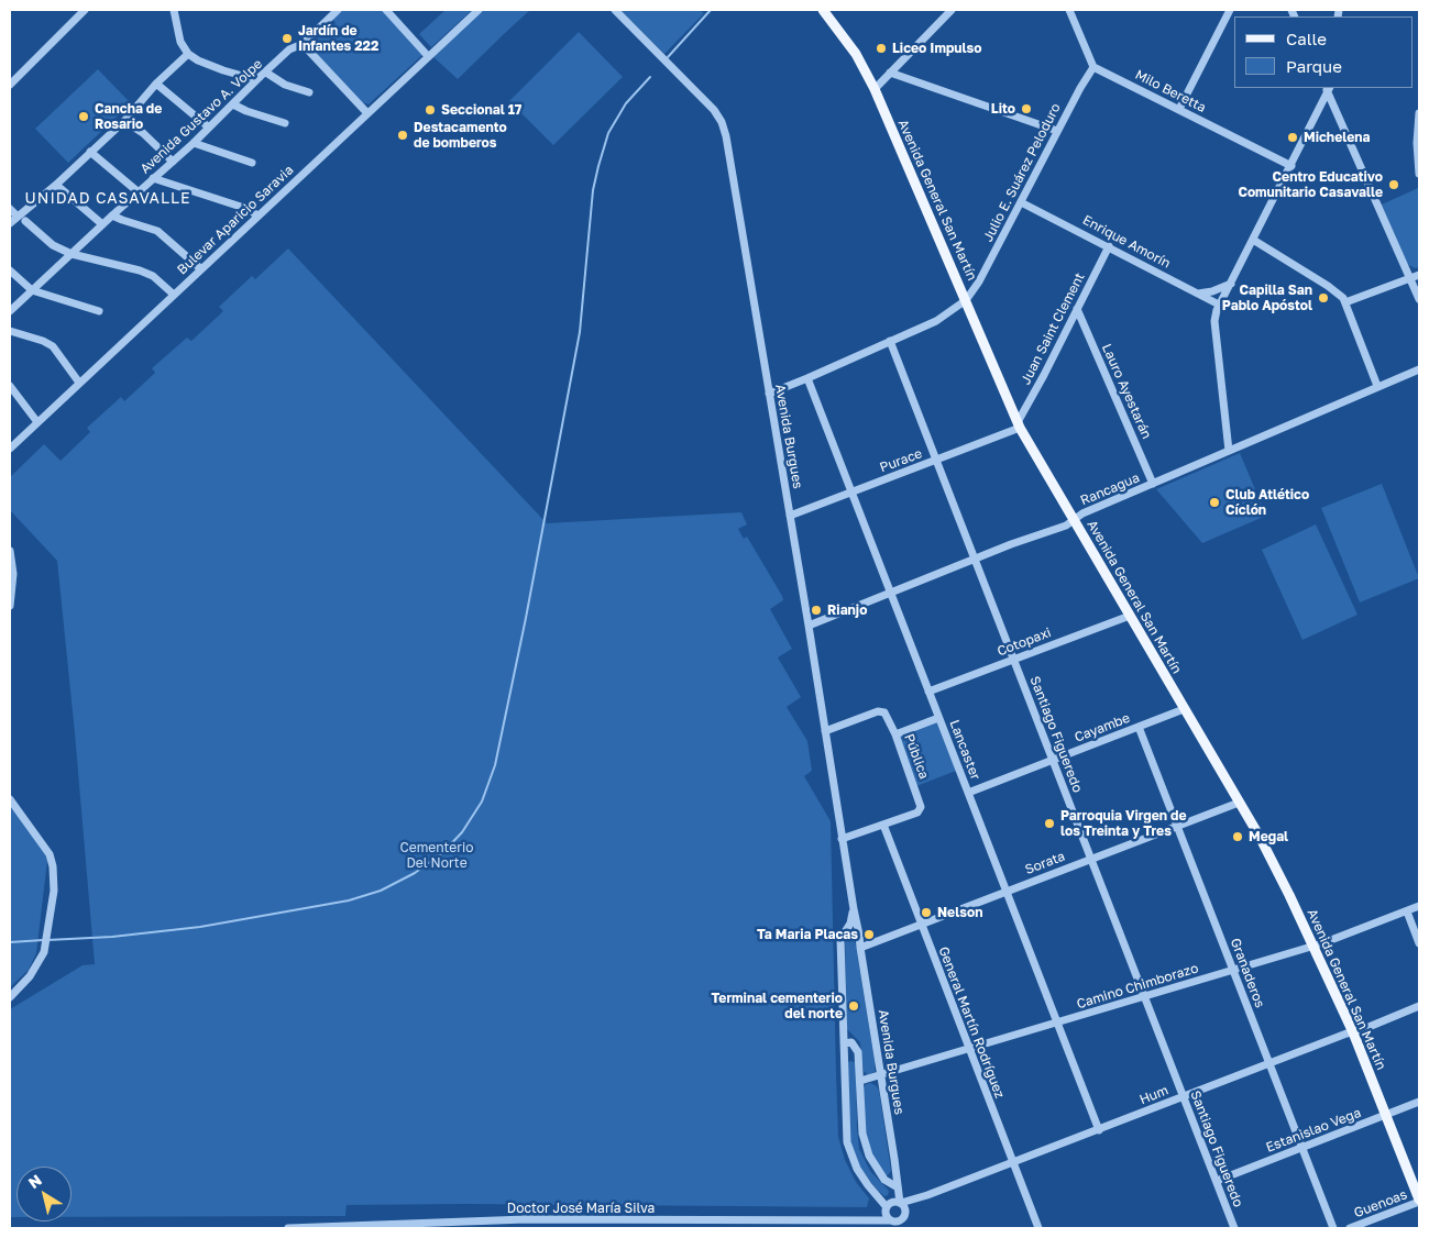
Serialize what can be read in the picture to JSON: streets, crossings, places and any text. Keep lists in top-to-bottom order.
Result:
{
  "streets": {
    "main road": ["Avenida General San Martín"],
    "street": [
      "Milo Beretta",
      "Avenida Gustavo A. Volpe",
      "Julio E. Suárez Peloduro",
      "Bulevar Aparicio Saravia",
      "Enrique Amorín",
      "Juan Saint Clement",
      "Lauro Ayestarán",
      "Avenida Burgues",
      "Purace",
      "Rancagua",
      "Cotopaxi",
      "Cayambe",
      "Santiago Figueredo",
      "Lancaster",
      "Pública",
      "Sorata",
      "Granaderos",
      "Camino Chimborazo",
      "General Martín Rodríguez",
      "Hum",
      "Estanislao Vega",
      "Guenoas",
      "Doctor José María Silva"
    ]
  },
  "crossings": [
    ["Milo Beretta", "Julio E. Suárez Peloduro"],
    ["Julio E. Suárez Peloduro", "Avenida General San Martín"],
    ["Julio E. Suárez Peloduro", "Enrique Amorín"],
    ["Julio E. Suárez Peloduro", "Avenida Burgues"],
    ["Julio E. Suárez Peloduro", "Santiago Figueredo"],
    ["Julio E. Suárez Peloduro", "Lancaster"],
    ["Avenida General San Martín", "Juan Saint Clement"],
    ["Avenida General San Martín", "Purace"],
    ["Avenida General San Martín", "Rancagua"],
    ["Avenida General San Martín", "Cotopaxi"],
    ["Avenida General San Martín", "Cayambe"],
    ["Avenida General San Martín", "Sorata"],
    ["Avenida General San Martín", "Camino Chimborazo"],
    ["Avenida General San Martín", "Hum"],
    ["Avenida General San Martín", "Estanislao Vega"],
    ["Avenida General San Martín", "Guenoas"],
    ["Enrique Amorín", "Juan Saint Clement"],
    ["Juan Saint Clement", "Lauro Ayestarán"],
    ["Juan Saint Clement", "Purace"],
    ["Lauro Ayestarán", "Rancagua"],
    ["Avenida Burgues", "Purace"],
    ["Avenida Burgues", "Rancagua"],
    ["Avenida Burgues", "Pública"],
    ["Avenida Burgues", "Sorata"],
    ["Avenida Burgues", "Camino Chimborazo"],
    ["Avenida Burgues", "Hum"],
    ["Purace", "Santiago Figueredo"],
    ["Purace", "Lancaster"],
    ["Rancagua", "Santiago Figueredo"],
    ["Rancagua", "Lancaster"],
    ["Cotopaxi", "Santiago Figueredo"],
    ["Cotopaxi", "Lancaster"],
    ["Cayambe", "Santiago Figueredo"],
    ["Cayambe", "Lancaster"],
    ["Cayambe", "Granaderos"],
    ["Santiago Figueredo", "Sorata"],
    ["Santiago Figueredo", "Camino Chimborazo"],
    ["Santiago Figueredo", "Hum"],
    ["Santiago Figueredo", "Estanislao Vega"],
    ["Lancaster", "Sorata"],
    ["Lancaster", "Camino Chimborazo"],
    ["Lancaster", "Hum"],
    ["Pública", "General Martín Rodríguez"],
    ["Sorata", "Granaderos"],
    ["Sorata", "General Martín Rodríguez"],
    ["Granaderos", "Camino Chimborazo"],
    ["Granaderos", "Hum"],
    ["Granaderos", "Estanislao Vega"],
    ["Camino Chimborazo", "General Martín Rodríguez"],
    ["General Martín Rodríguez", "Hum"],
    ["Hum", "Doctor José María Silva"]
  ],
  "districts": ["UNIDAD CASAVALLE"],
  "parks": ["Cementerio Del Norte"],
  "places": [
    "Jardín de Infantes 222",
    "Liceo Impulso",
    "Lito",
    "Seccional 17",
    "Cancha de Rosario",
    "Destacamento de bomberos",
    "Michelena",
    "Centro Educativo Comunitario Casavalle",
    "Capilla San Pablo Apóstol",
    "Club Atlético Cíclón",
    "Rianjo",
    "Parroquia Virgen de los Treinta y Tres",
    "Megal",
    "Nelson",
    "Ta Maria Placas",
    "Terminal cementerio del norte"
  ],
  "legend": ["Calle", "Parque"],
  "north": "top left"
}
